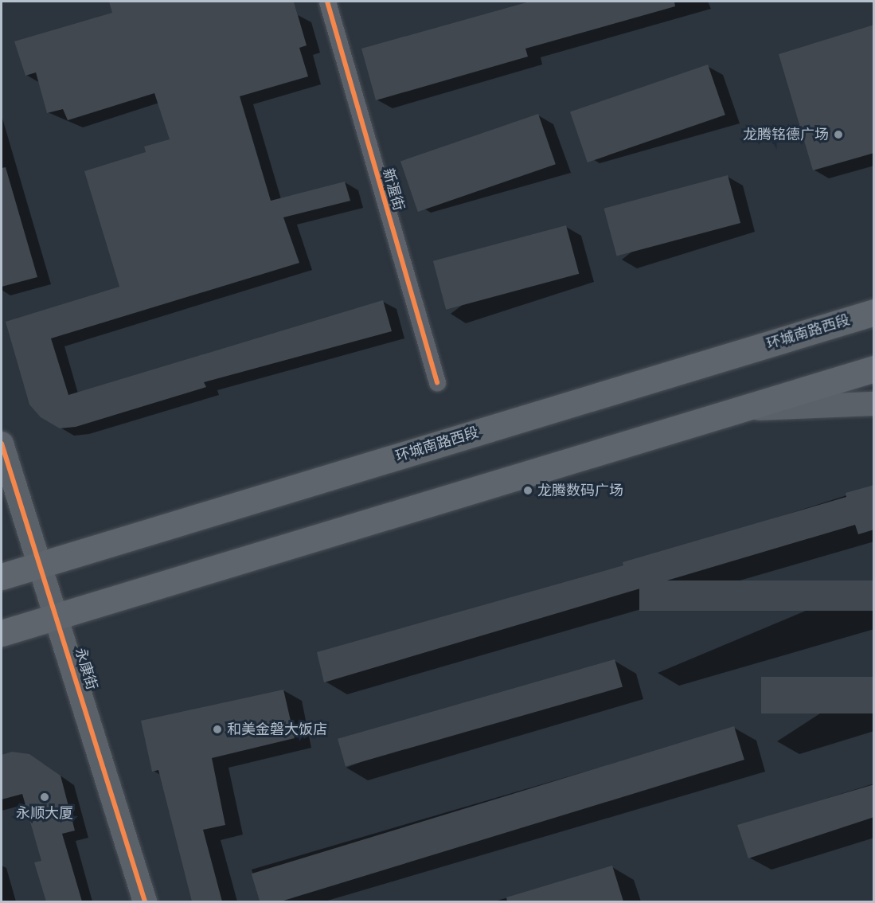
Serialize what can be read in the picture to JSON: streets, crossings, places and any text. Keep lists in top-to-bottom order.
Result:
{
  "streets": {
    "main road": ["环城南路西段"],
    "street": ["新渥街", "永康街"]
  },
  "crossings": [
    ["环城南路西段", "永康街"]
  ],
  "places": [
    "龙腾铭德广场",
    "龙腾数码广场",
    "和美金磐大饭店",
    "永顺大厦"
  ]
}
